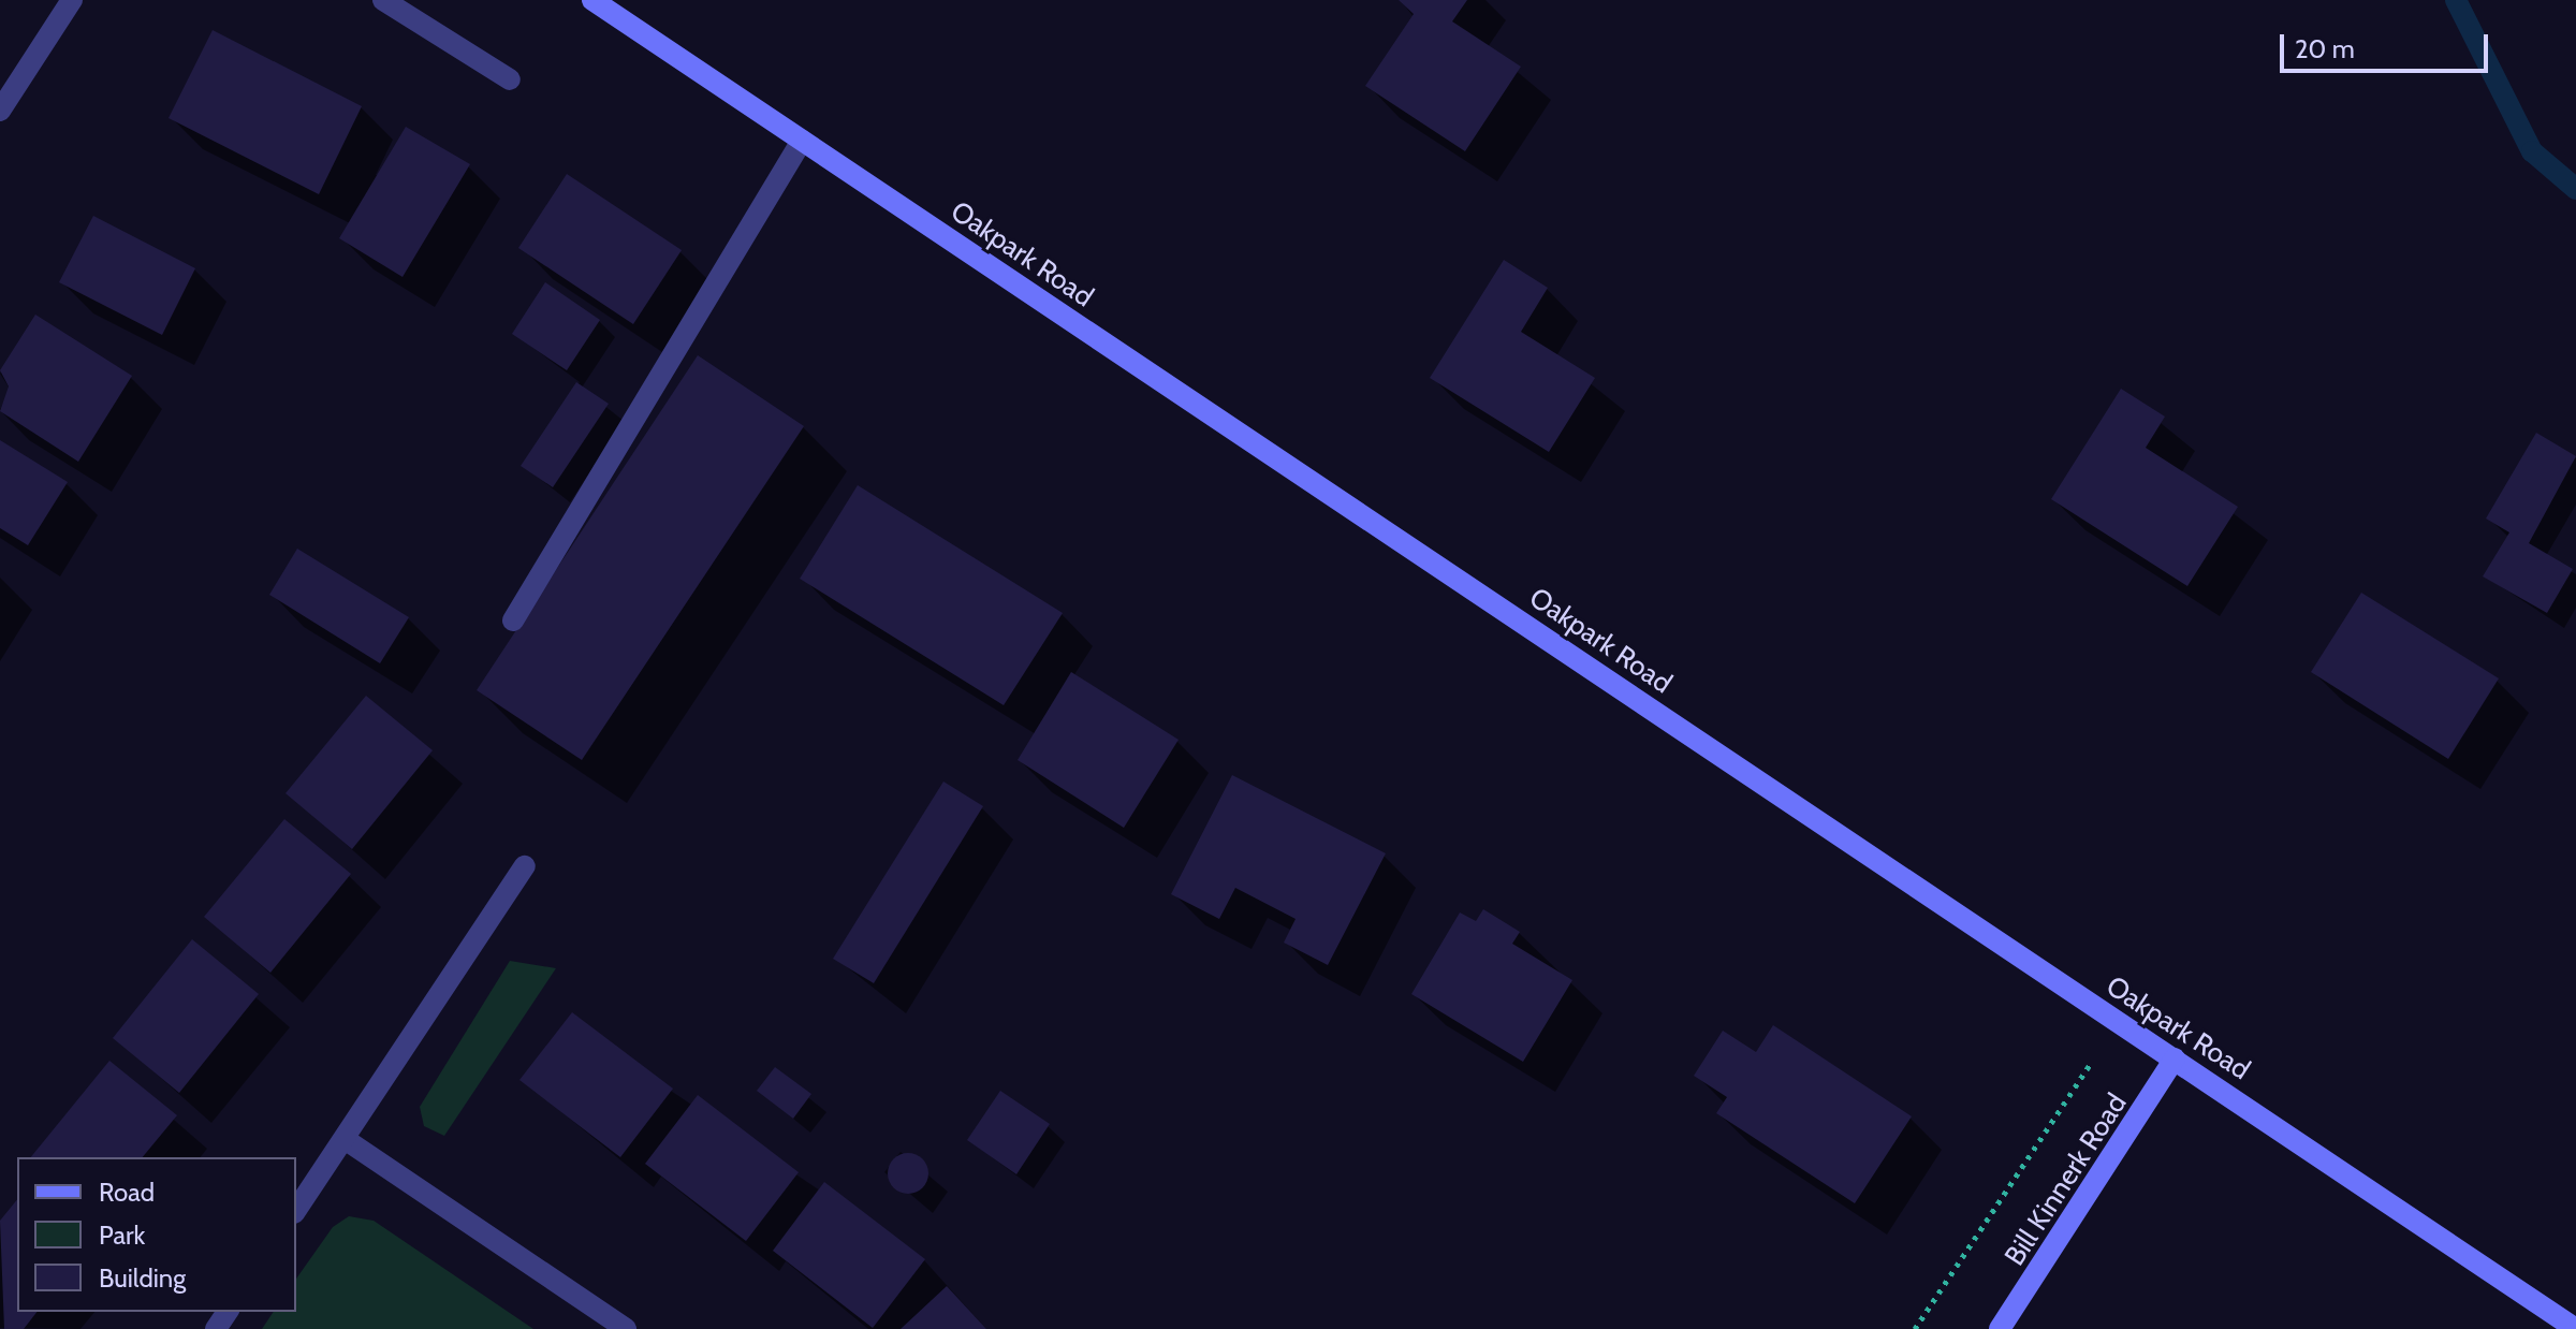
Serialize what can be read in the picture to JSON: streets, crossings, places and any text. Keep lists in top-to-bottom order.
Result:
{
  "streets": {
    "main road": ["Oakpark Road", "Bill Kinnerk Road"]
  },
  "crossings": [
    ["Oakpark Road", "Bill Kinnerk Road"]
  ],
  "legend": ["Road", "Park", "Building"],
  "scale_bar": "20 m"
}
